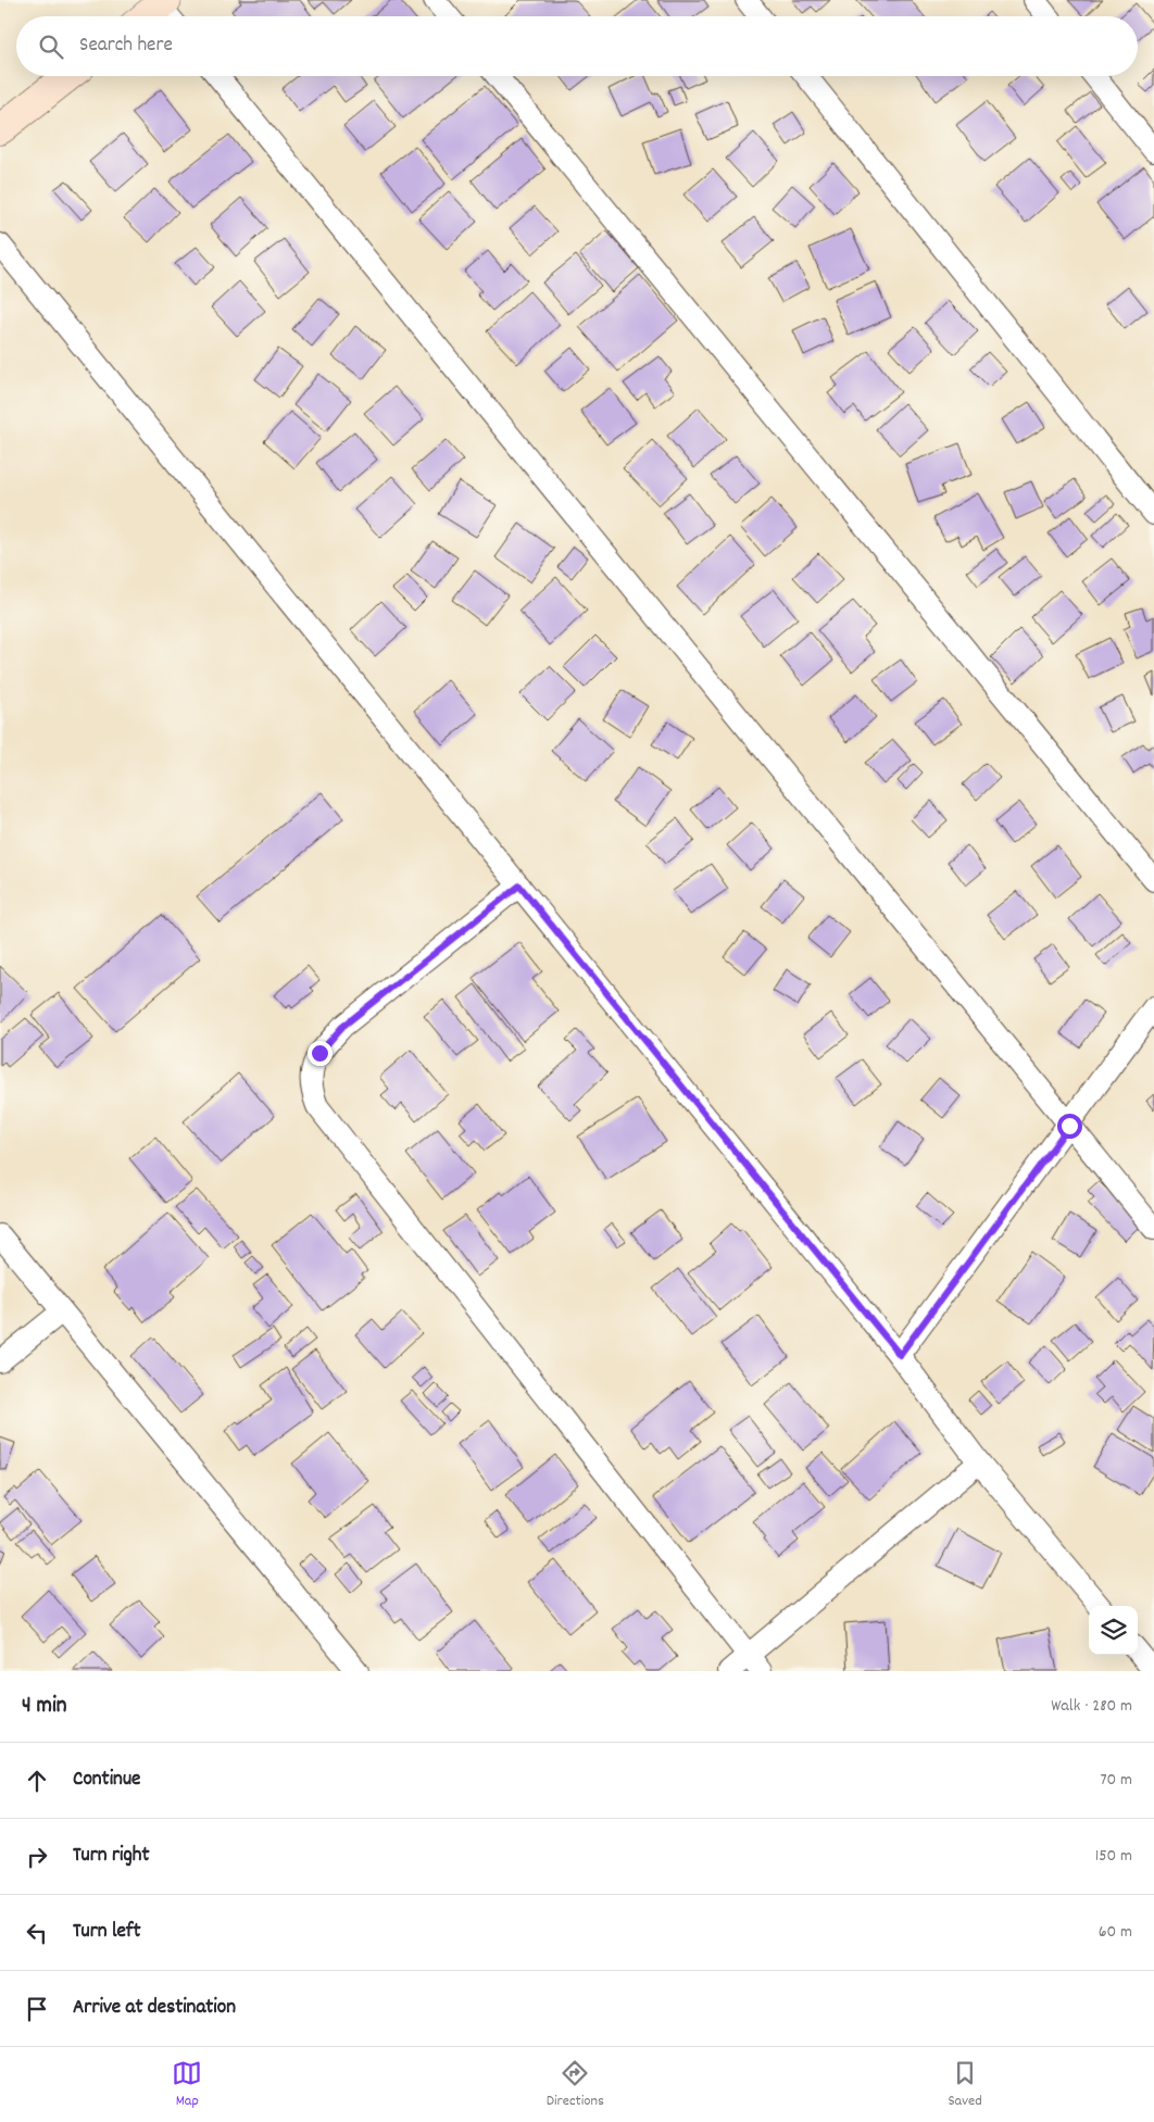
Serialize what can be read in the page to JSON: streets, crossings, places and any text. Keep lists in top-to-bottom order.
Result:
{
  "page": {
    "search": "Search here",
    "heading": ["4 min", "Walk · 280 m"],
    "list": [
      ["Continue", "70 m"],
      ["Turn right", "150 m"],
      ["Turn left", "60 m"],
      "Arrive at destination"
    ],
    "nav": ["Map", "Directions", "Saved"]
  }
}
